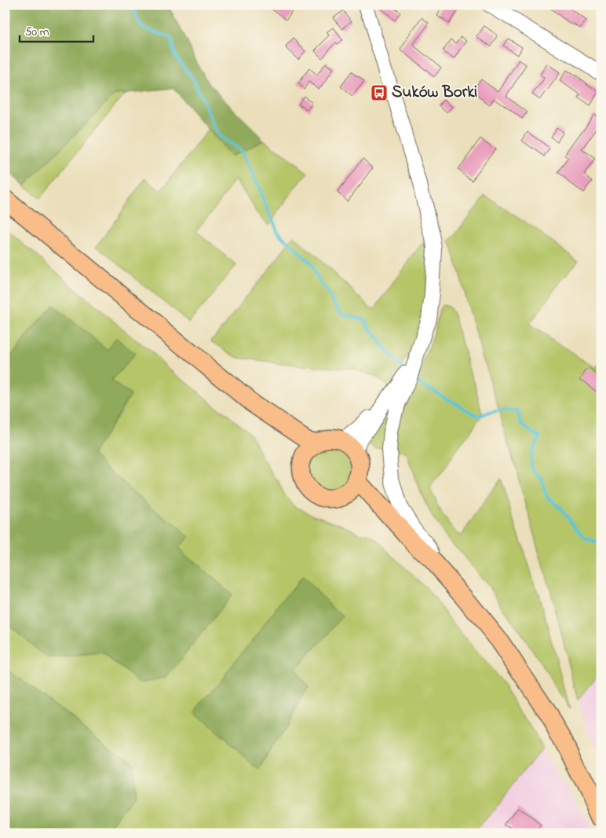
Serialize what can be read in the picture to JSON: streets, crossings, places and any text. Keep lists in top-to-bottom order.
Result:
{
  "places": {
    "bus stop": ["Suków Borki"]
  },
  "scale_bar": "50 m"
}
